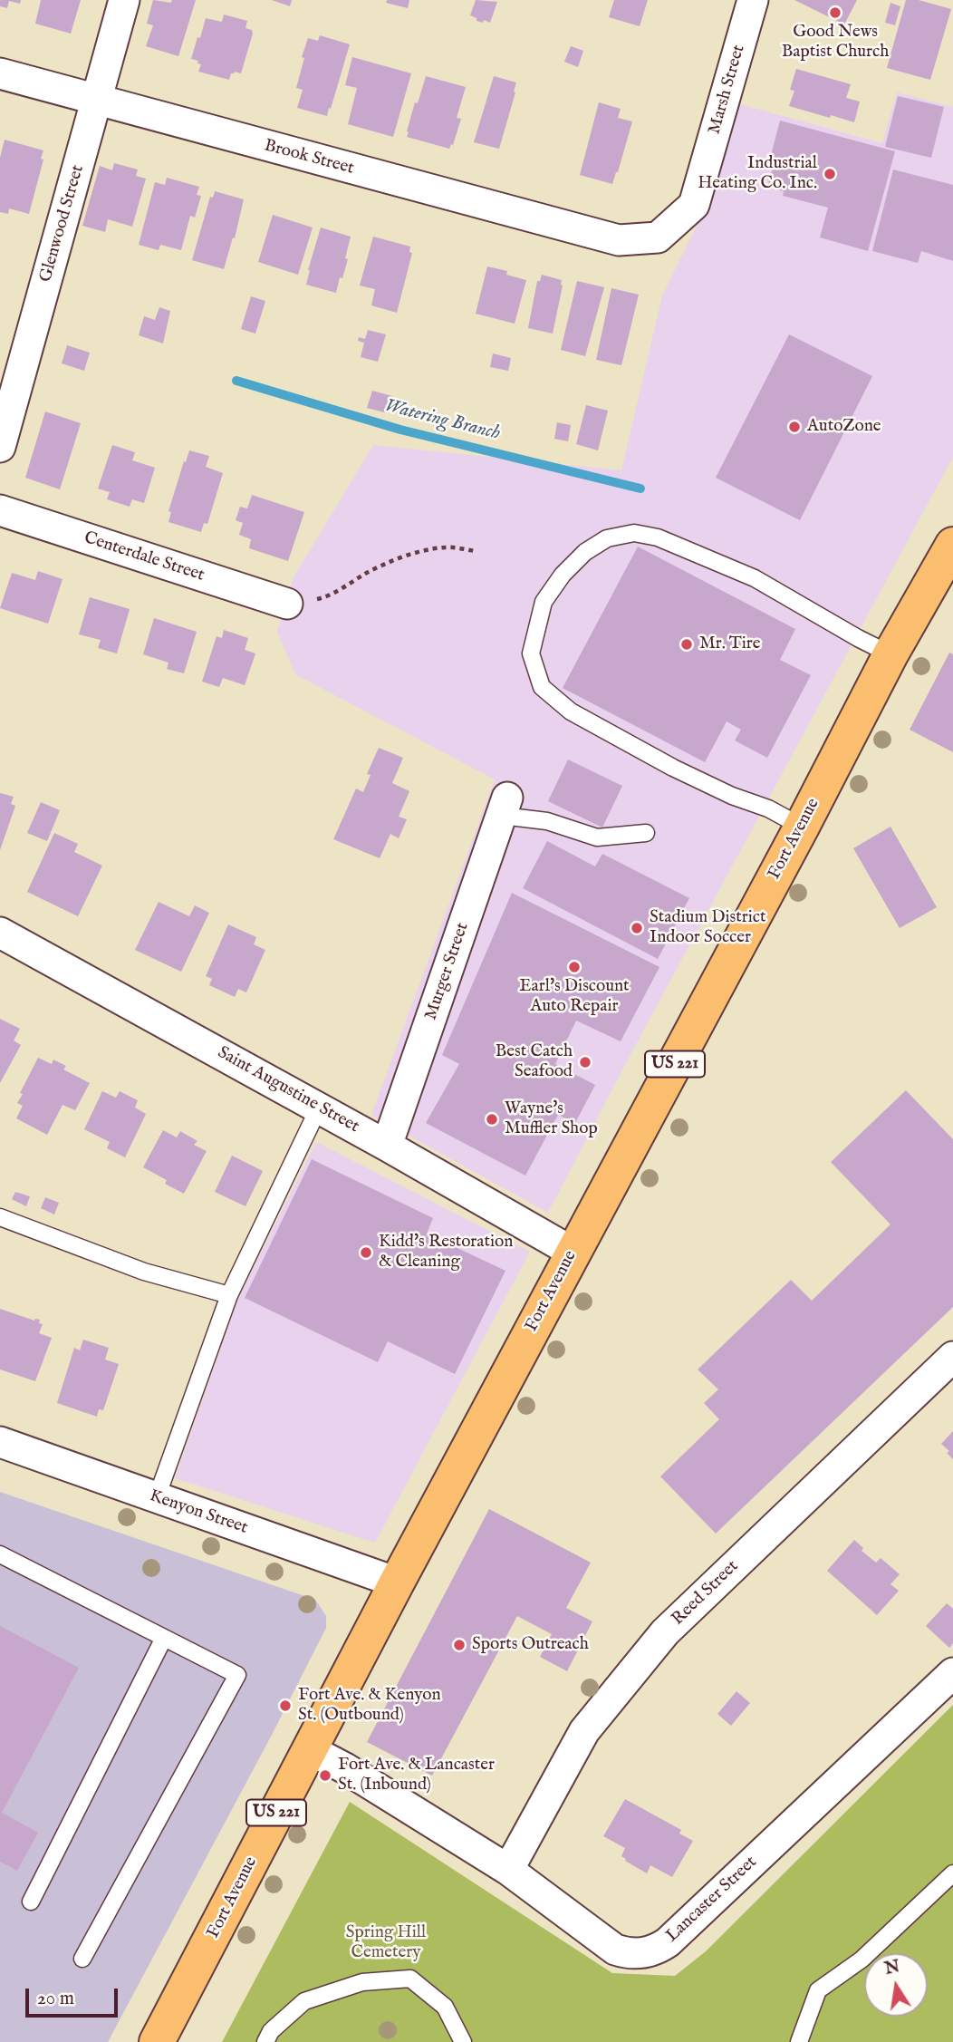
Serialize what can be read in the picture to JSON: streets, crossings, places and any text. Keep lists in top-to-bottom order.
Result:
{
  "streets": {
    "main road": ["Fort Avenue", "US 221"],
    "street": [
      "Marsh Street",
      "Brook Street",
      "Glenwood Street",
      "Centerdale Street",
      "Murger Street",
      "Saint Augustine Street",
      "Kenyon Street",
      "Reed Street",
      "Lancaster Street"
    ]
  },
  "crossings": [
    ["Marsh Street", "Brook Street"],
    ["Brook Street", "Glenwood Street"],
    ["Fort Avenue", "Saint Augustine Street"],
    ["Fort Avenue", "Kenyon Street"],
    ["Fort Avenue", "Lancaster Street"],
    ["Murger Street", "Saint Augustine Street"],
    ["Reed Street", "Lancaster Street"]
  ],
  "water": ["Watering Branch"],
  "parks": ["Spring Hill Cemetery"],
  "places": [
    "Good News Baptist Church",
    "Industrial Heating Co. Inc.",
    "AutoZone",
    "Mr. Tire",
    "Stadium District Indoor Soccer",
    "Earl's Discount Auto Repair",
    "Best Catch Seafood",
    "Wayne's Muffler Shop",
    "Kidd's Restoration & Cleaning",
    "Sports Outreach",
    "Fort Ave. & Kenyon St. (Outbound)",
    "Fort Ave. & Lancaster St. (Inbound)"
  ],
  "scale_bar": "20 m",
  "north": "top"
}
